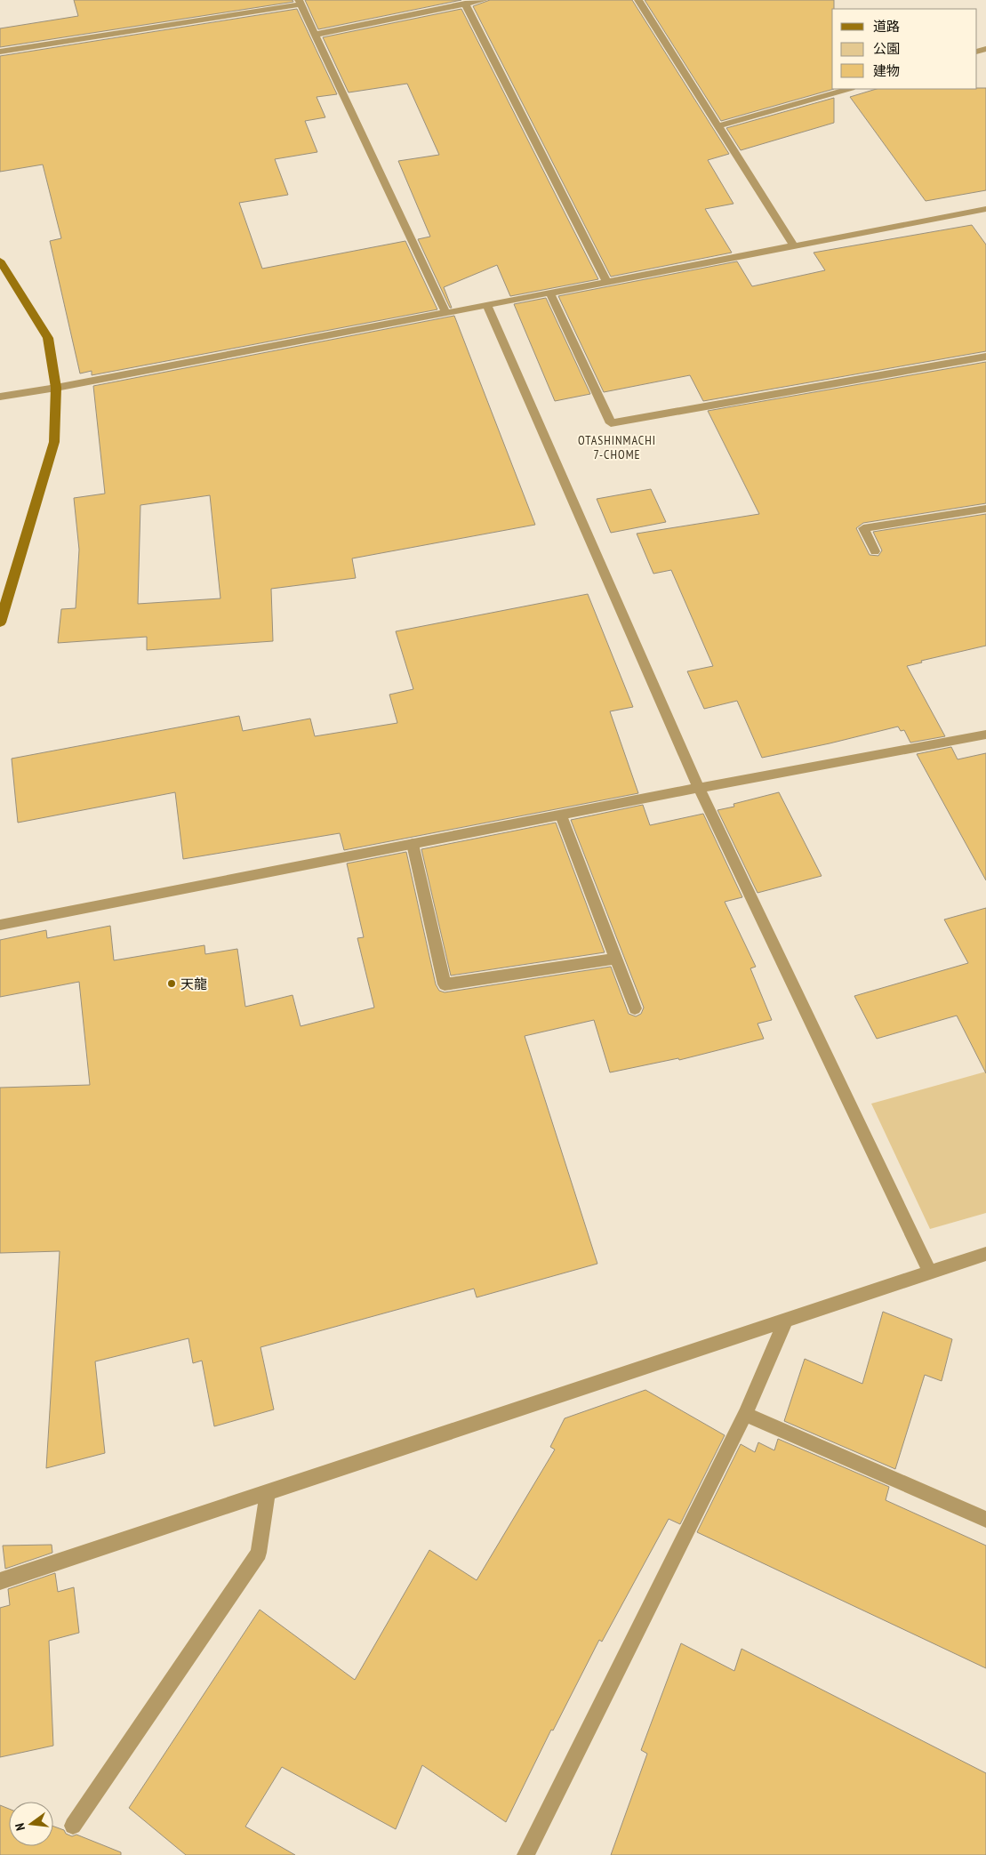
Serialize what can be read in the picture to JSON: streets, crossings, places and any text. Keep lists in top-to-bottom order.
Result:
{
  "districts": ["OTASHINMACHI 7-CHOME"],
  "places": ["天龍"],
  "legend": ["道路", "公園", "建物"],
  "north": "left"
}
